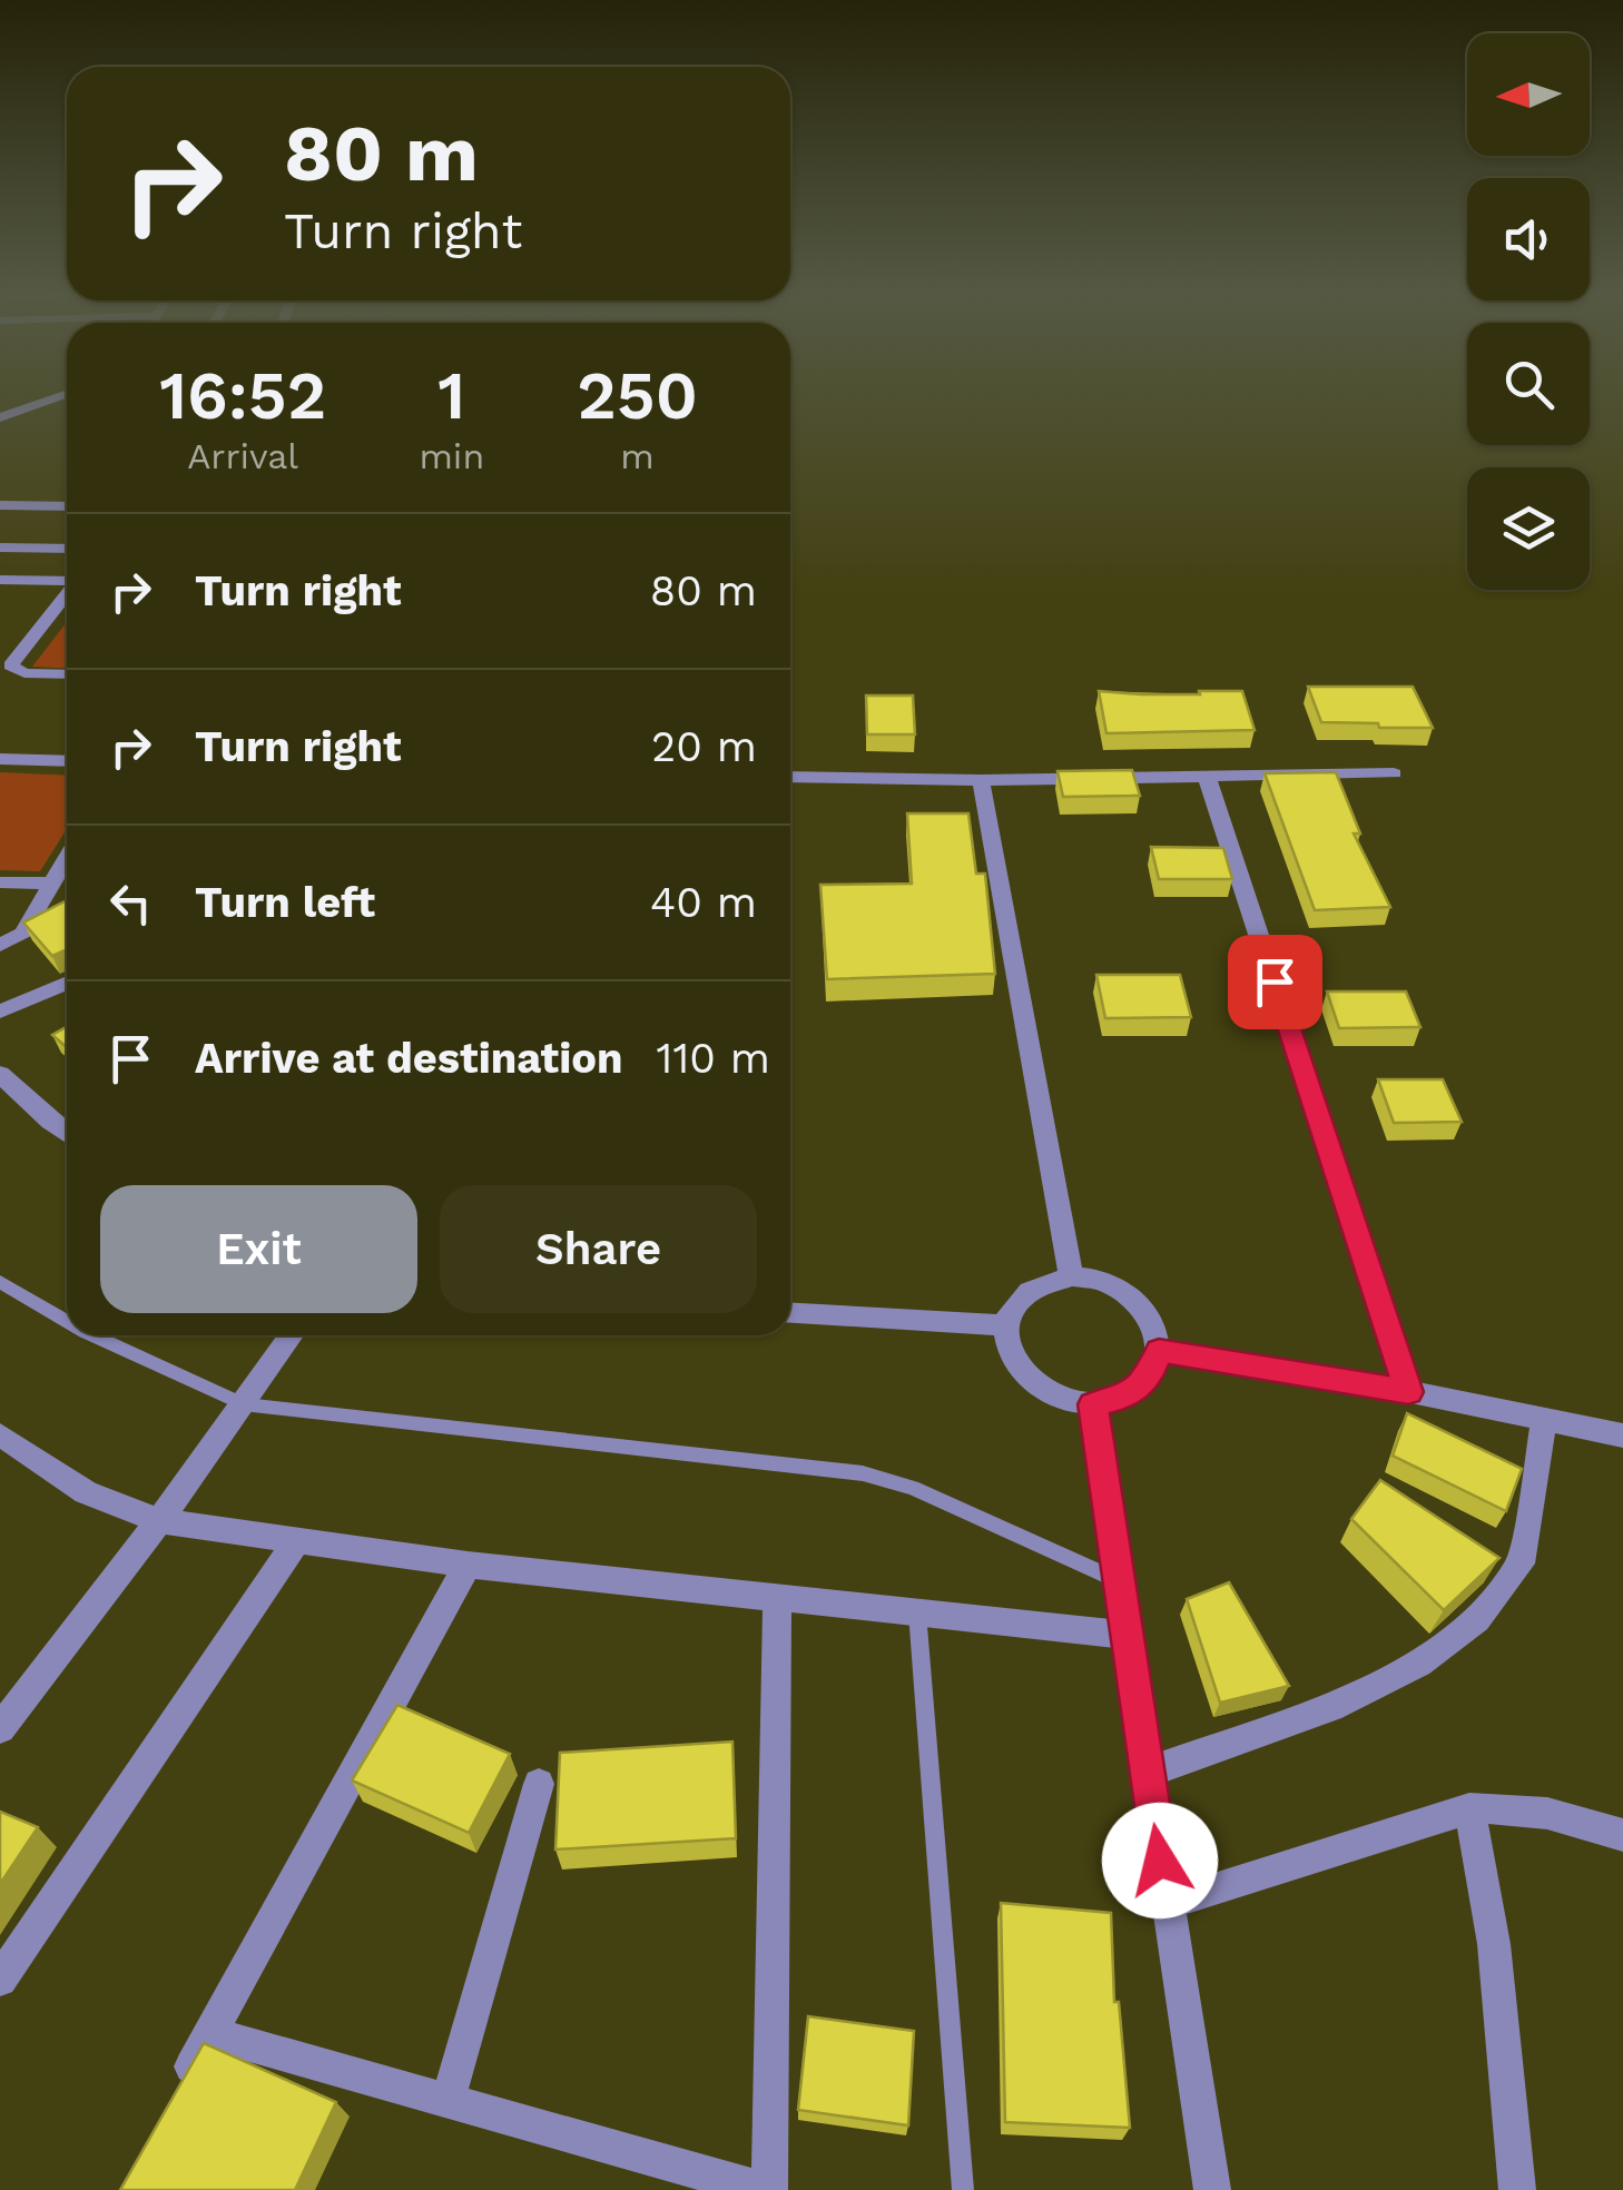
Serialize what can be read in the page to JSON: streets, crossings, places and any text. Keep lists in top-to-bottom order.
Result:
{
  "north": "left",
  "page": {
    "turn": ["80 m", "Turn right"],
    "eta": [
      "16:52",
      "Arrival",
      "1",
      "min",
      "250",
      "m"
    ],
    "list": [
      {
        "name": "Turn right",
        "value": "80 m"
      },
      {
        "name": "Turn right",
        "value": "20 m"
      },
      {
        "name": "Turn left",
        "value": "40 m"
      },
      {
        "name": "Arrive at destination",
        "value": "110 m"
      }
    ],
    "buttons": ["Exit", "Share"]
  }
}
